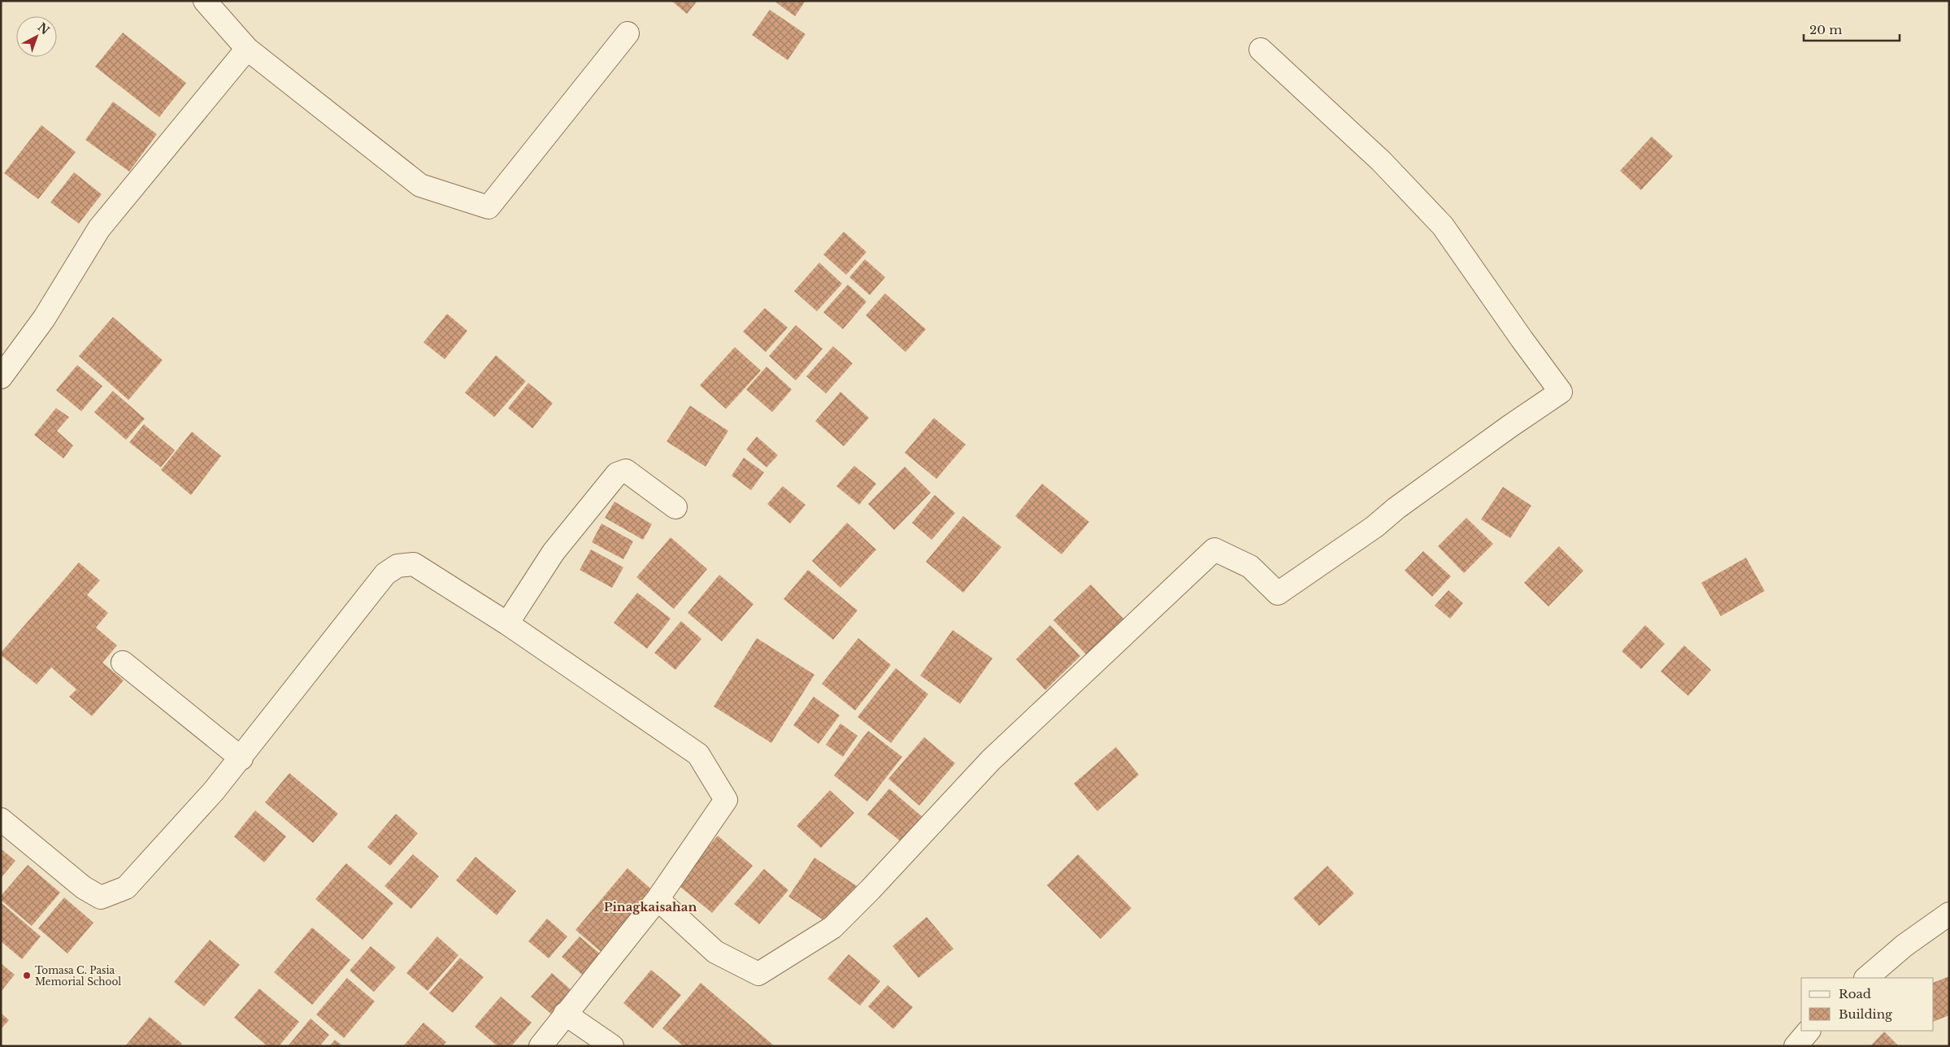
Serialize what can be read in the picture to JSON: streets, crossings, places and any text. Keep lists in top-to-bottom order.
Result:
{
  "districts": ["Pinagkaisahan"],
  "places": ["Tomasa C. Pasia Memorial School"],
  "legend": ["Road", "Building"],
  "scale_bar": "20 m",
  "north": "top right"
}
